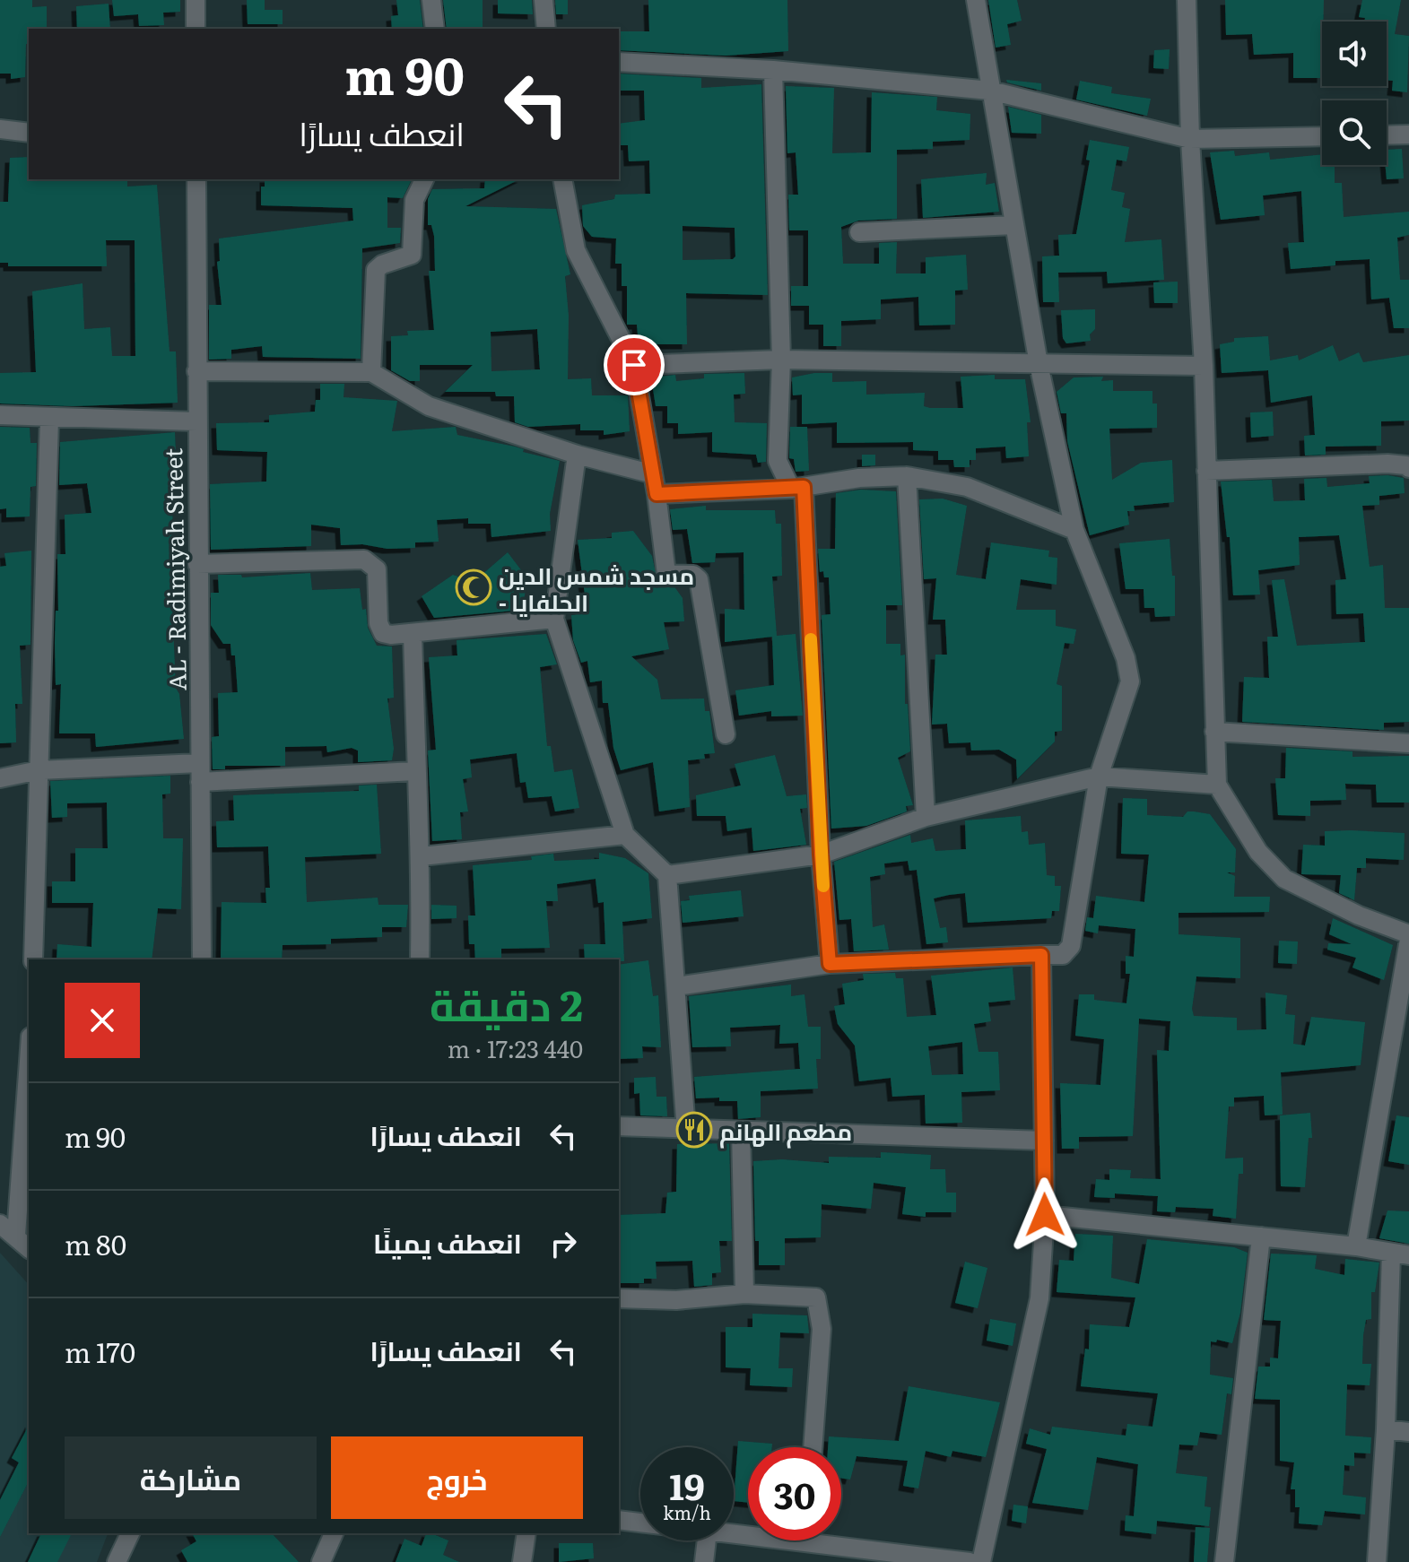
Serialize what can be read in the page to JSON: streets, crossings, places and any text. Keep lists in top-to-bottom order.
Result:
{
  "streets": {
    "street": ["AL - Radimiyah Street"]
  },
  "places": {
    "mosque": ["مسجد شمس الدين - الحلفايا"],
    "restaurant": ["مطعم الهانم"]
  },
  "page": {
    "turn": ["90 m", "انعطف يسارًا"],
    "heading": ["2 دقيقة", "440 m · 17:23"],
    "list": [
      {
        "name": "انعطف يسارًا",
        "value": "90 m"
      },
      {
        "name": "انعطف يمينًا",
        "value": "80 m"
      },
      {
        "name": "انعطف يسارًا",
        "value": "170 m"
      }
    ],
    "buttons": ["خروج", "مشاركة"],
    "speed": "19 km/h",
    "limit": "30"
  }
}
